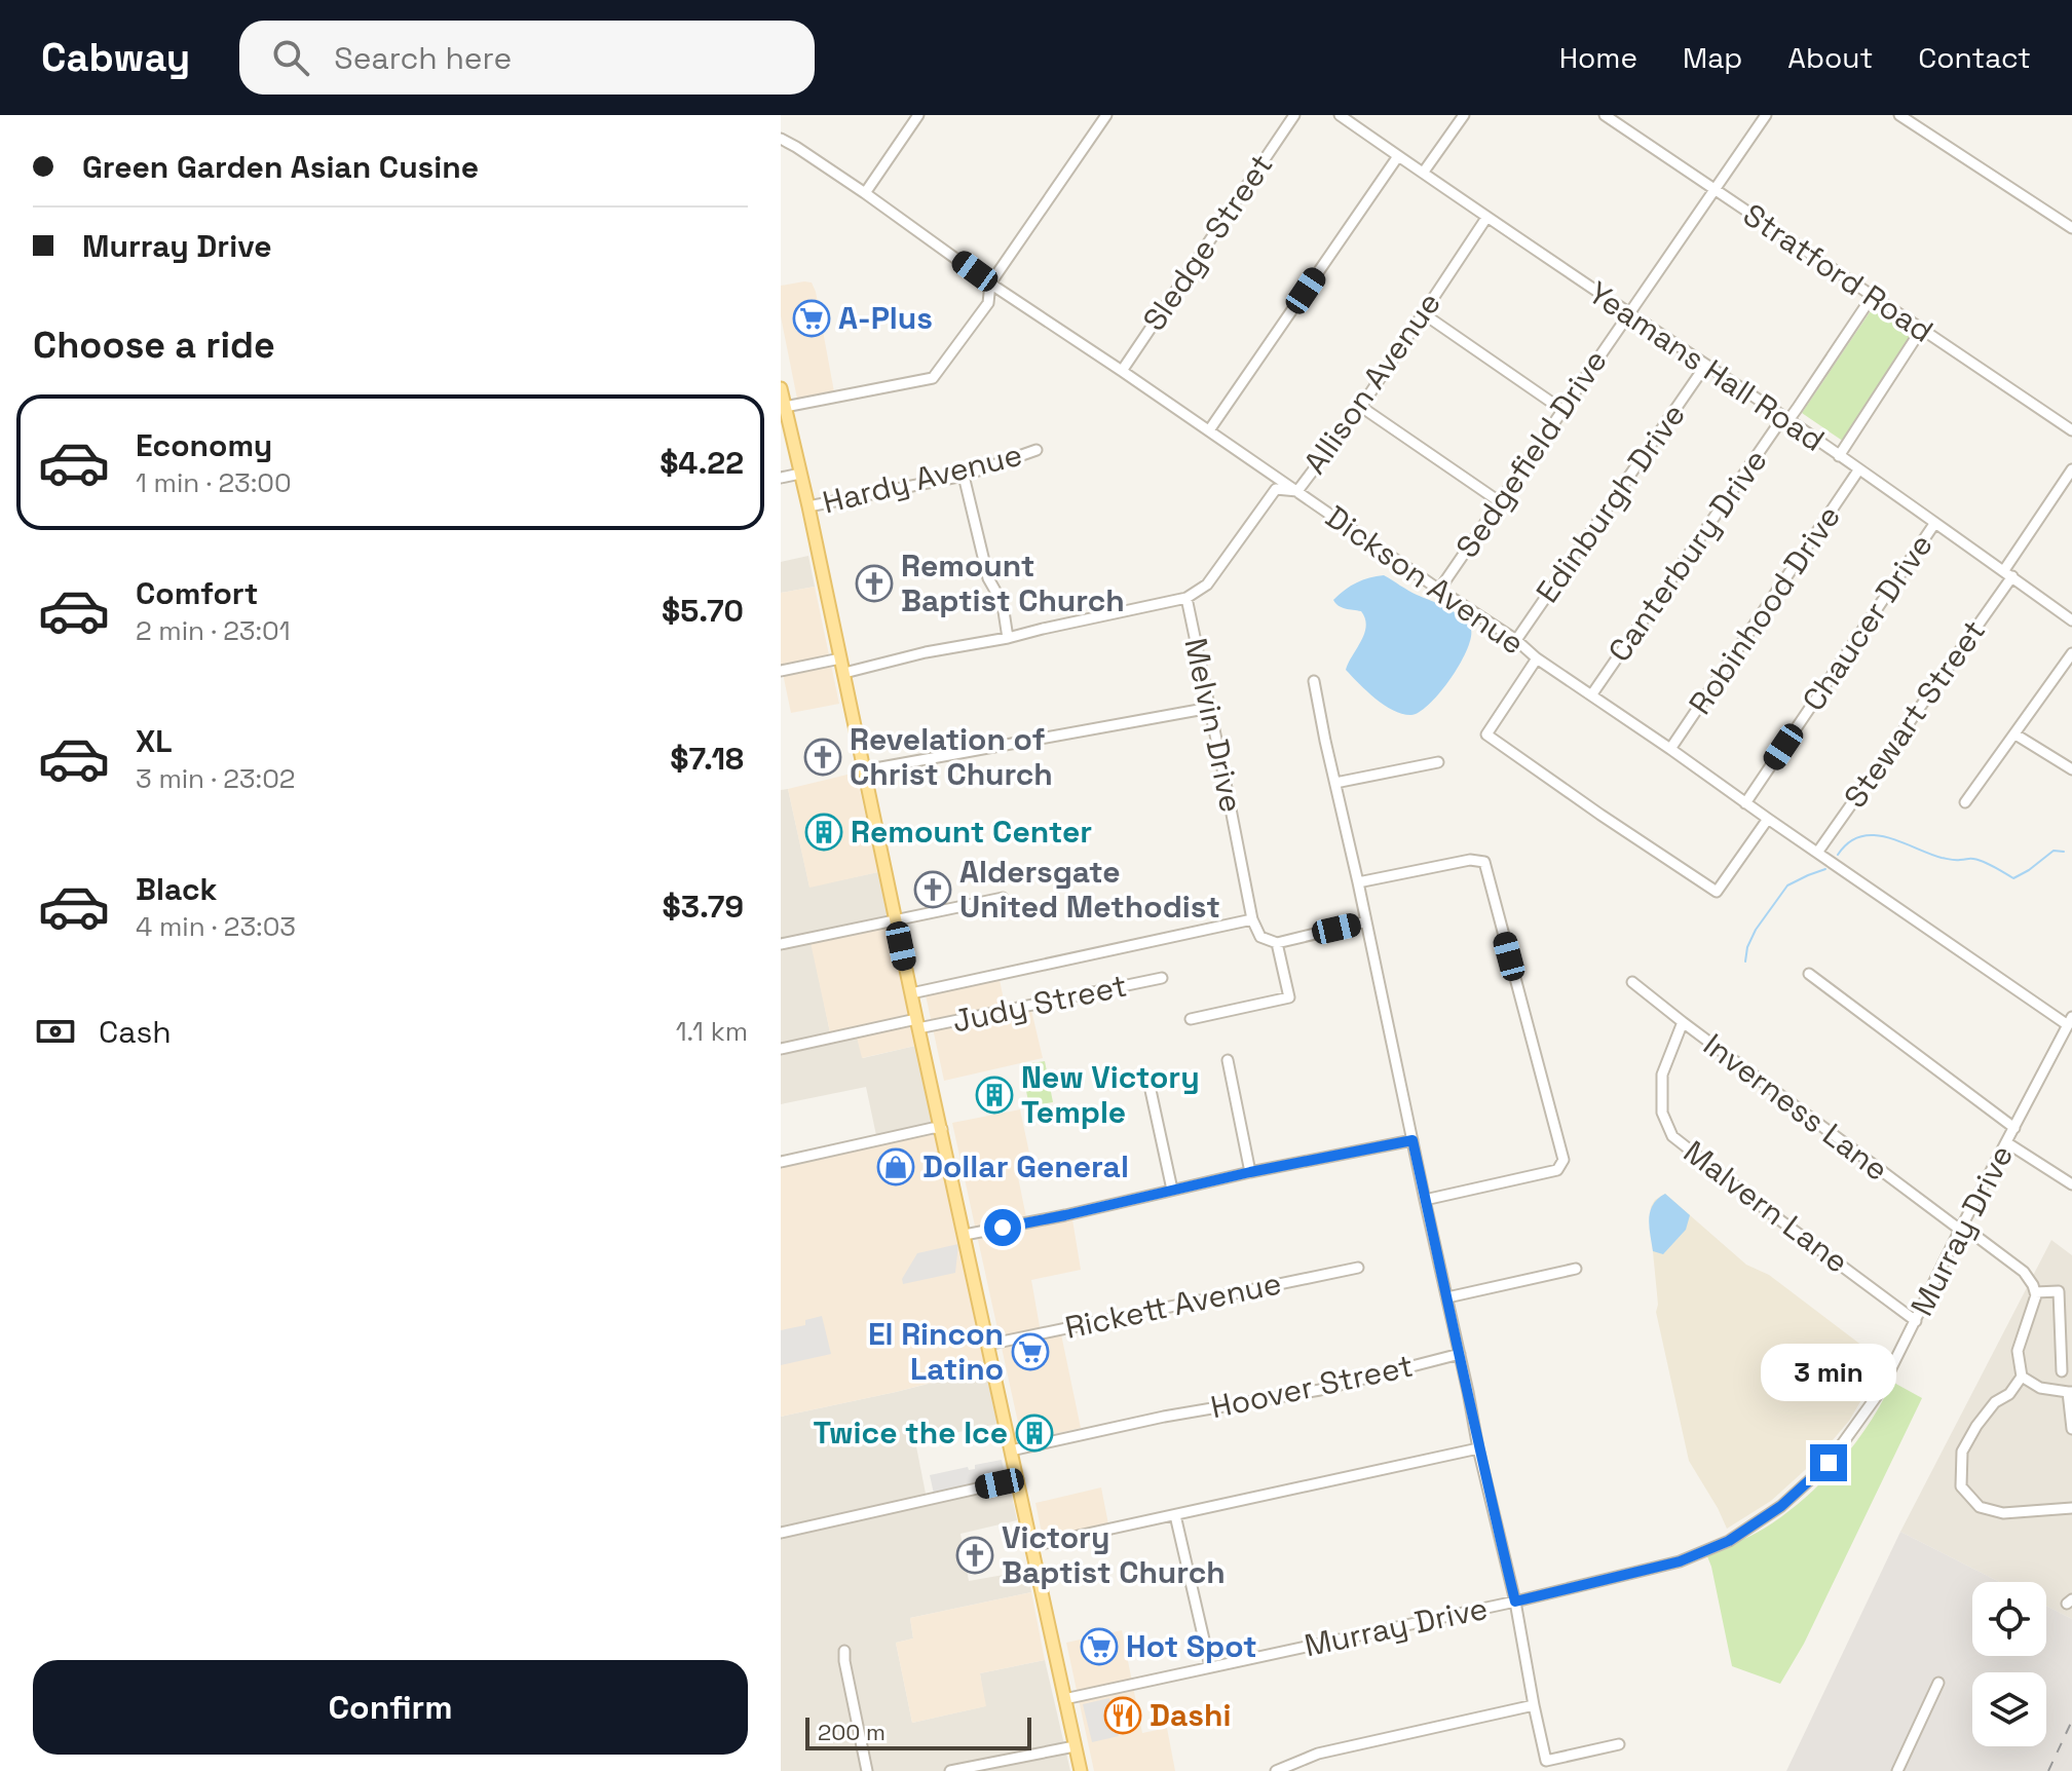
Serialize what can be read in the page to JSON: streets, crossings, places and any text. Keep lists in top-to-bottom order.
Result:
{
  "streets": {
    "street": [
      "Sledge Street",
      "Stratford Road",
      "Yeamans Hall Road",
      "Allison Avenue",
      "Sedgefield Drive",
      "Hardy Avenue",
      "Edinburgh Drive",
      "Canterbury Drive",
      "Dickson Avenue",
      "Robinhood Drive",
      "Chaucer Drive",
      "Stewart Street",
      "Melvin Drive",
      "Judy Street",
      "Inverness Lane",
      "Malvern Lane",
      "Murray Drive",
      "Rickett Avenue",
      "Hoover Street"
    ]
  },
  "crossings": [
    ["Sledge Street", "Dickson Avenue"],
    ["Stratford Road", "Sedgefield Drive"],
    ["Stratford Road", "Canterbury Drive"],
    ["Yeamans Hall Road", "Allison Avenue"],
    ["Yeamans Hall Road", "Sedgefield Drive"],
    ["Yeamans Hall Road", "Edinburgh Drive"],
    ["Yeamans Hall Road", "Canterbury Drive"],
    ["Yeamans Hall Road", "Robinhood Drive"],
    ["Yeamans Hall Road", "Chaucer Drive"],
    ["Yeamans Hall Road", "Stewart Street"],
    ["Allison Avenue", "Dickson Avenue"],
    ["Allison Avenue", "Melvin Drive"],
    ["Sedgefield Drive", "Dickson Avenue"],
    ["Edinburgh Drive", "Dickson Avenue"],
    ["Canterbury Drive", "Dickson Avenue"],
    ["Dickson Avenue", "Robinhood Drive"],
    ["Dickson Avenue", "Chaucer Drive"],
    ["Dickson Avenue", "Stewart Street"],
    ["Dickson Avenue", "Murray Drive"],
    ["Inverness Lane", "Malvern Lane"],
    ["Inverness Lane", "Murray Drive"],
    ["Malvern Lane", "Murray Drive"]
  ],
  "places": {
    "supermarket": ["A-Plus", "El Rincon Latino", "Hot Spot"],
    "church": [
      "Remount Baptist Church",
      "Revelation of Christ Church",
      "Aldersgate United Methodist",
      "Victory Baptist Church"
    ],
    "building": ["Remount Center", "New Victory Temple", "Twice the Ice"],
    "shop": ["Dollar General"],
    "restaurant": ["Dashi"]
  },
  "scale_bar": "200 m",
  "page": {
    "header": "Cabway",
    "search": "Search here",
    "nav": [
      "Home",
      "Map",
      "About",
      "Contact"
    ],
    "banner": ["Green Garden Asian Cusine", "Murray Drive"],
    "heading": "Choose a ride",
    "list": [
      {
        "name": "Economy",
        "note": "1 min · 23:00",
        "value": "$4.22"
      },
      {
        "name": "Comfort",
        "note": "2 min · 23:01",
        "value": "$5.70"
      },
      {
        "name": "XL",
        "note": "3 min · 23:02",
        "value": "$7.18"
      },
      {
        "name": "Black",
        "note": "4 min · 23:03",
        "value": "$3.79"
      }
    ],
    "pay": ["Cash", "1.1 km"],
    "bubble": "3 min",
    "buttons": "Confirm",
    "scale": "200 m"
  }
}
